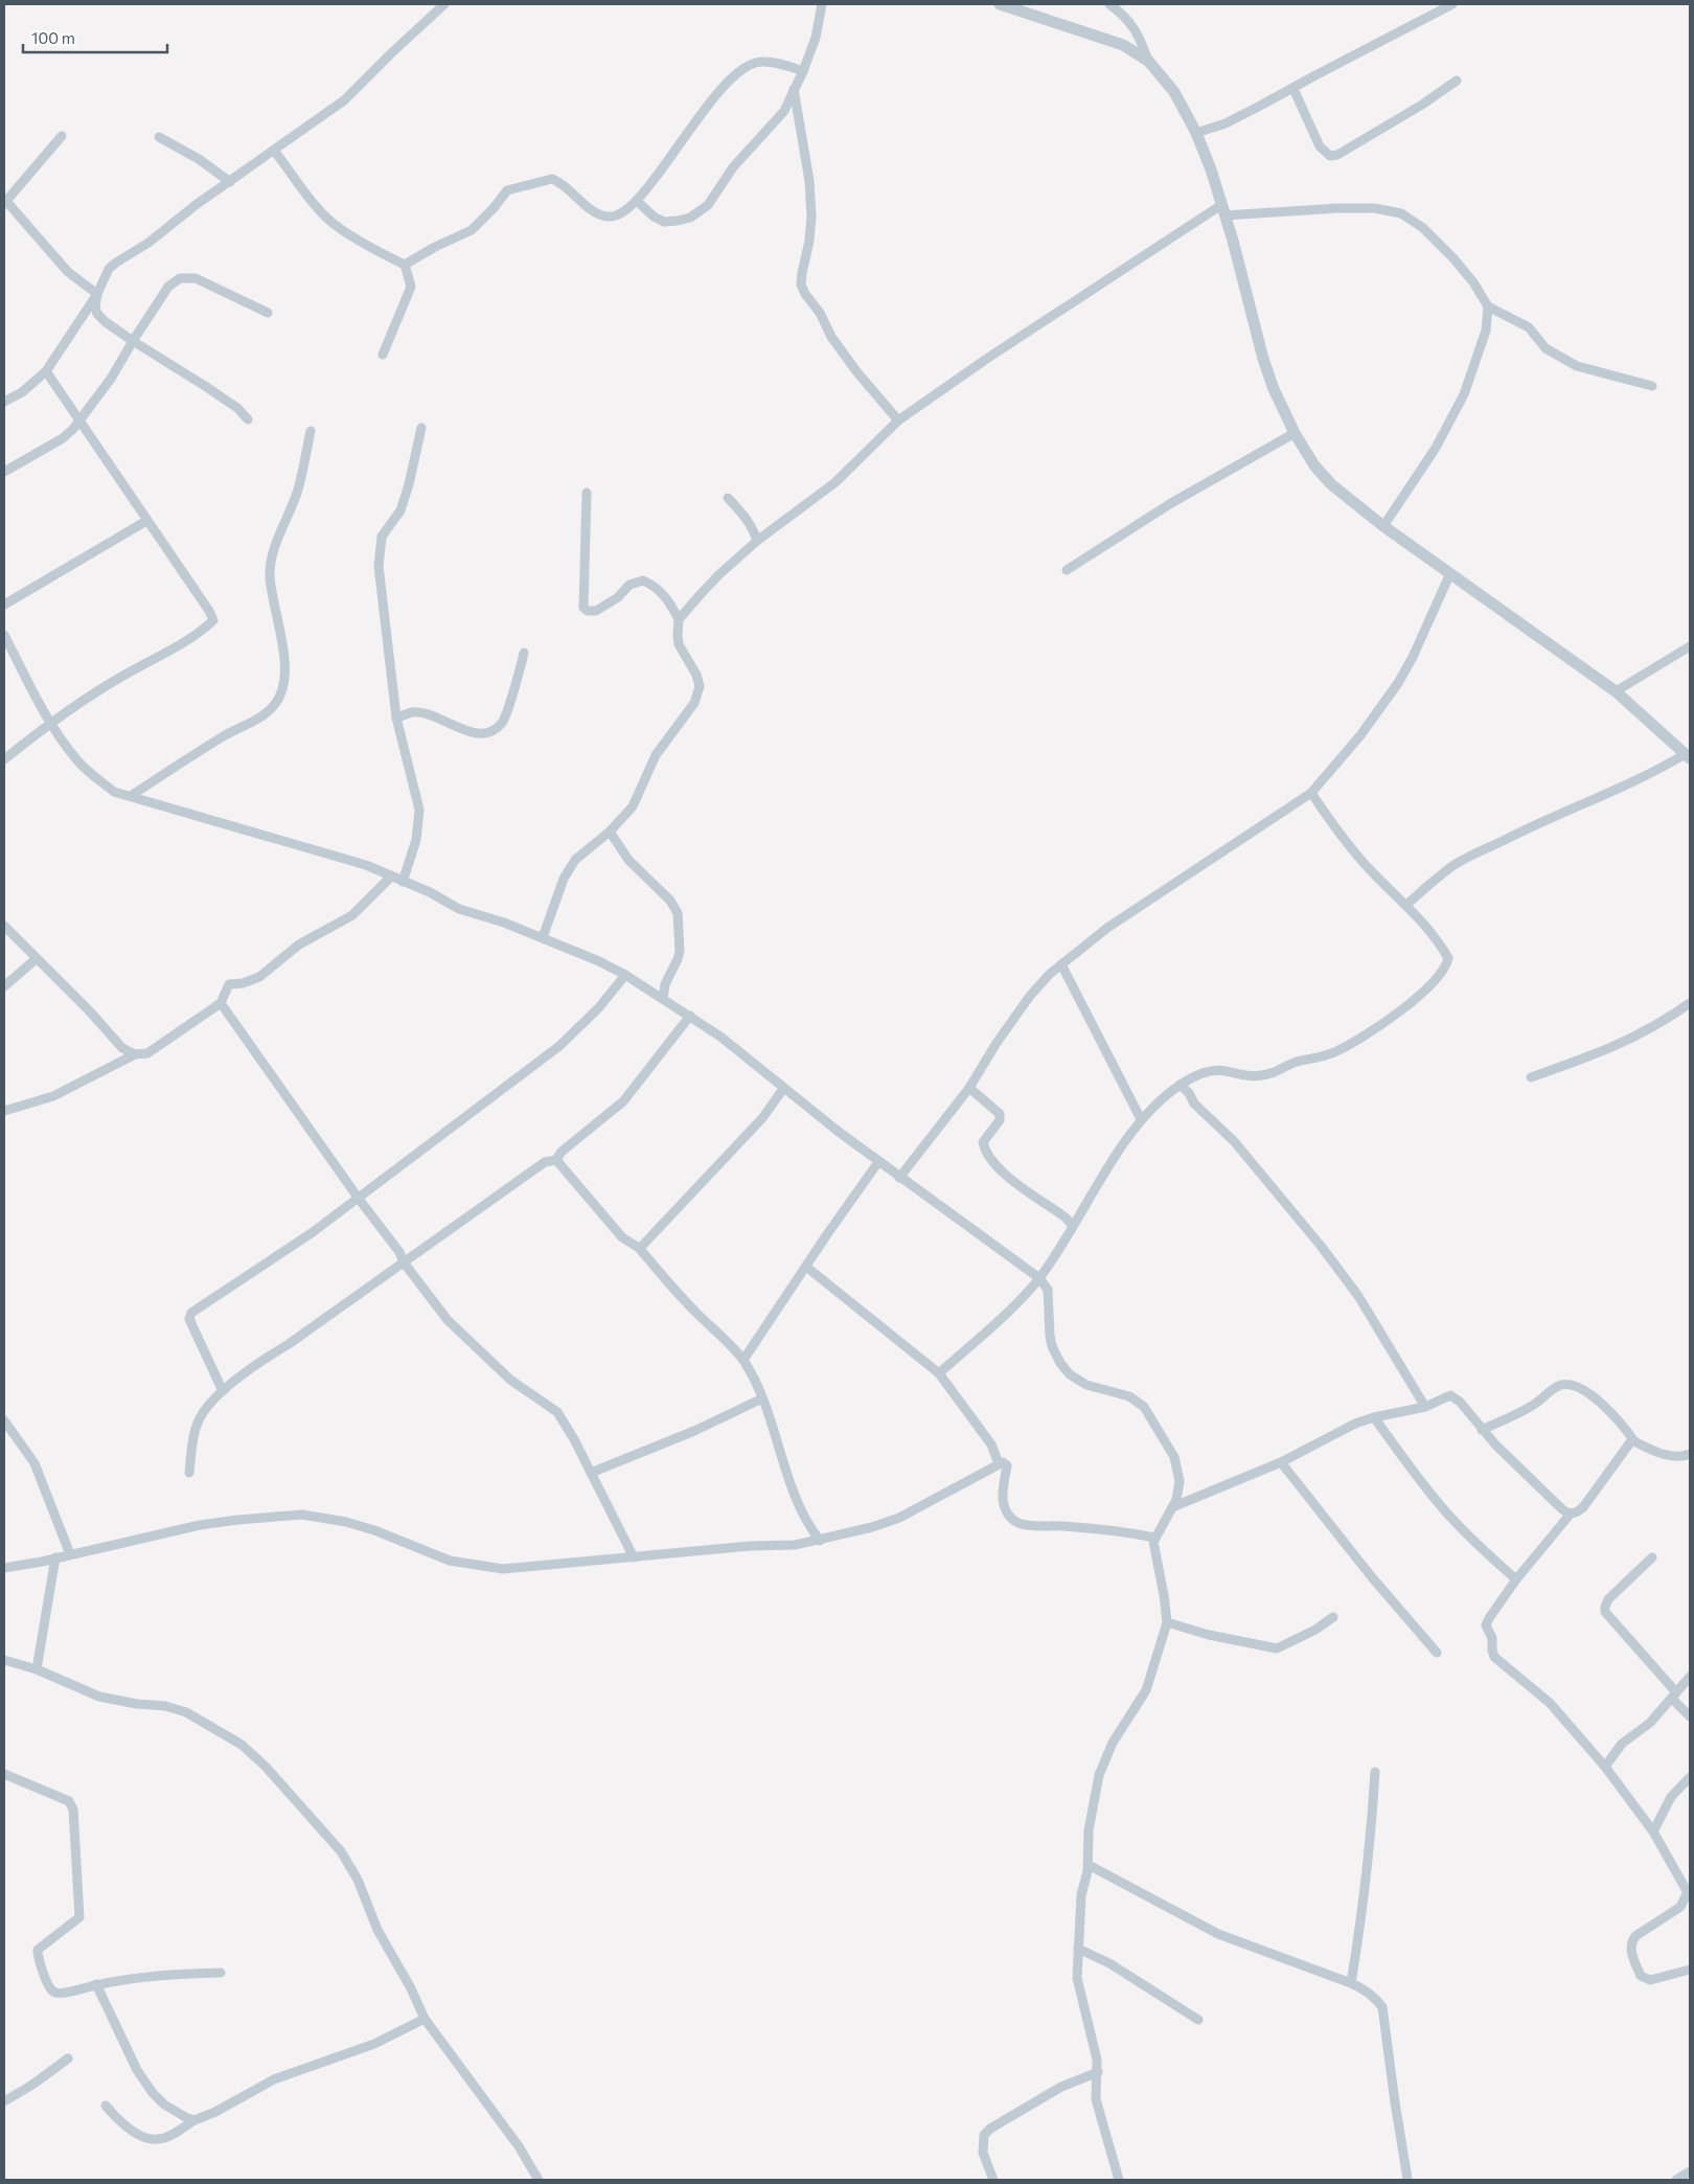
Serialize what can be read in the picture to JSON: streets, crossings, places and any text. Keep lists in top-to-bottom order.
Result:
{
  "scale_bar": "100 m"
}
